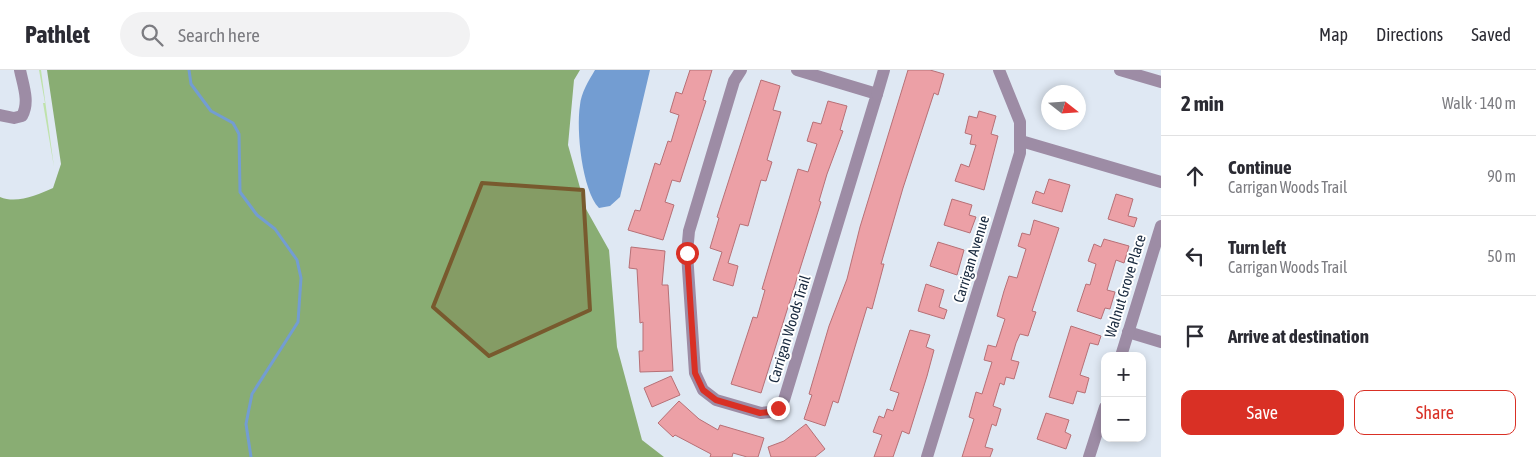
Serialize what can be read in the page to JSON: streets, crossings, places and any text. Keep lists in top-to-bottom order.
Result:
{
  "streets": {
    "street": ["Carrigan Avenue", "Walnut Grove Place", "Carrigan Woods Trail"]
  },
  "north": "right",
  "page": {
    "header": "Pathlet",
    "search": "Search here",
    "nav": ["Map", "Directions", "Saved"],
    "heading": ["2 min", "Walk · 140 m"],
    "list": [
      ["Continue", "Carrigan Woods Trail", "90 m"],
      ["Turn left", "Carrigan Woods Trail", "50 m"],
      "Arrive at destination"
    ],
    "map_buttons": ["+", "−"],
    "buttons": ["Save", "Share"]
  }
}
